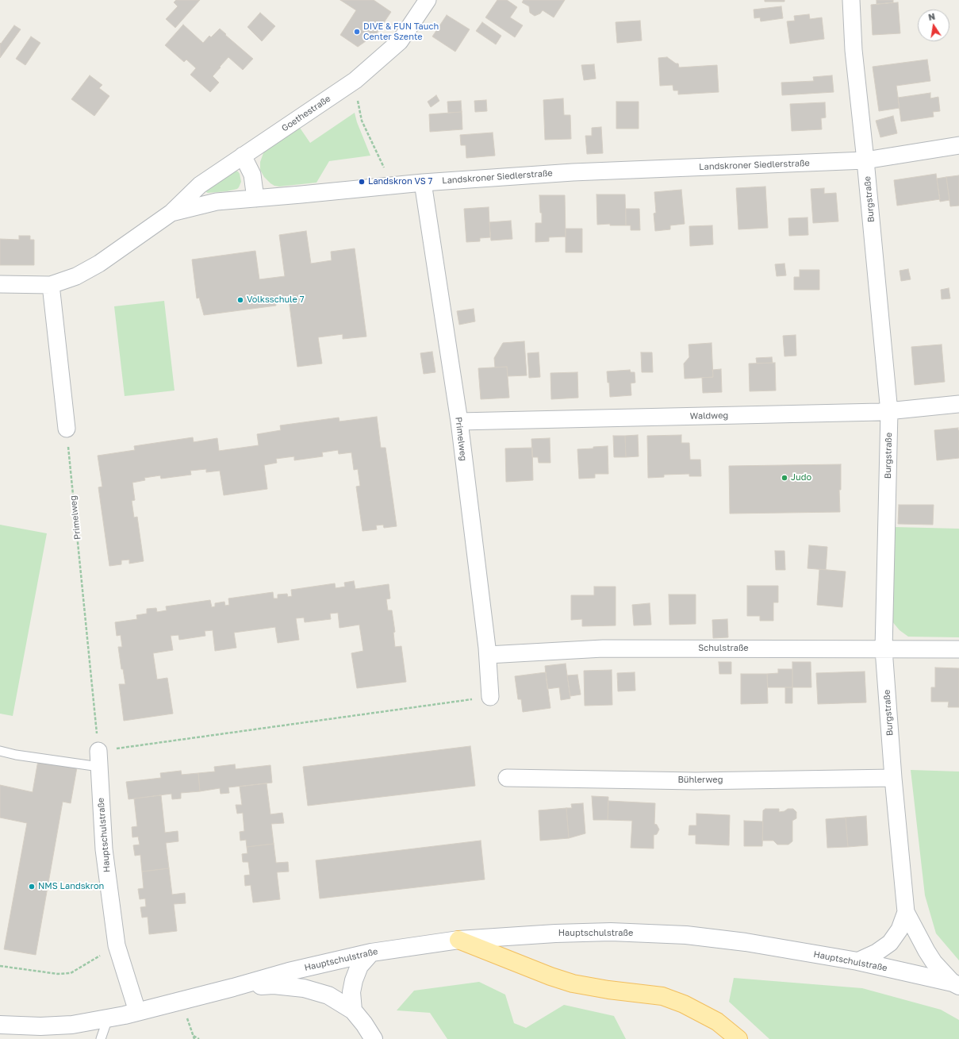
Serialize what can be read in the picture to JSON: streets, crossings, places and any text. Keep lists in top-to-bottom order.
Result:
{
  "streets": {
    "main road": ["Hauptschulstraße"],
    "street": [
      "Goethestraße",
      "Landskroner Siedlerstraße",
      "Burgstraße",
      "Waldweg",
      "Primelweg",
      "Schulstraße",
      "Bühlerweg"
    ]
  },
  "crossings": [
    ["Goethestraße", "Landskroner Siedlerstraße"],
    ["Landskroner Siedlerstraße", "Burgstraße"],
    ["Landskroner Siedlerstraße", "Primelweg"],
    ["Burgstraße", "Waldweg"],
    ["Burgstraße", "Schulstraße"],
    ["Burgstraße", "Bühlerweg"],
    ["Burgstraße", "Hauptschulstraße"],
    ["Waldweg", "Primelweg"],
    ["Primelweg", "Schulstraße"],
    ["Primelweg", "Hauptschulstraße"]
  ],
  "places": [
    "DIVE & FUN Tauch Center Szente",
    "Landskron VS 7",
    "Volksschule 7",
    "Judo",
    "NMS Landskron"
  ],
  "north": "top"
}
